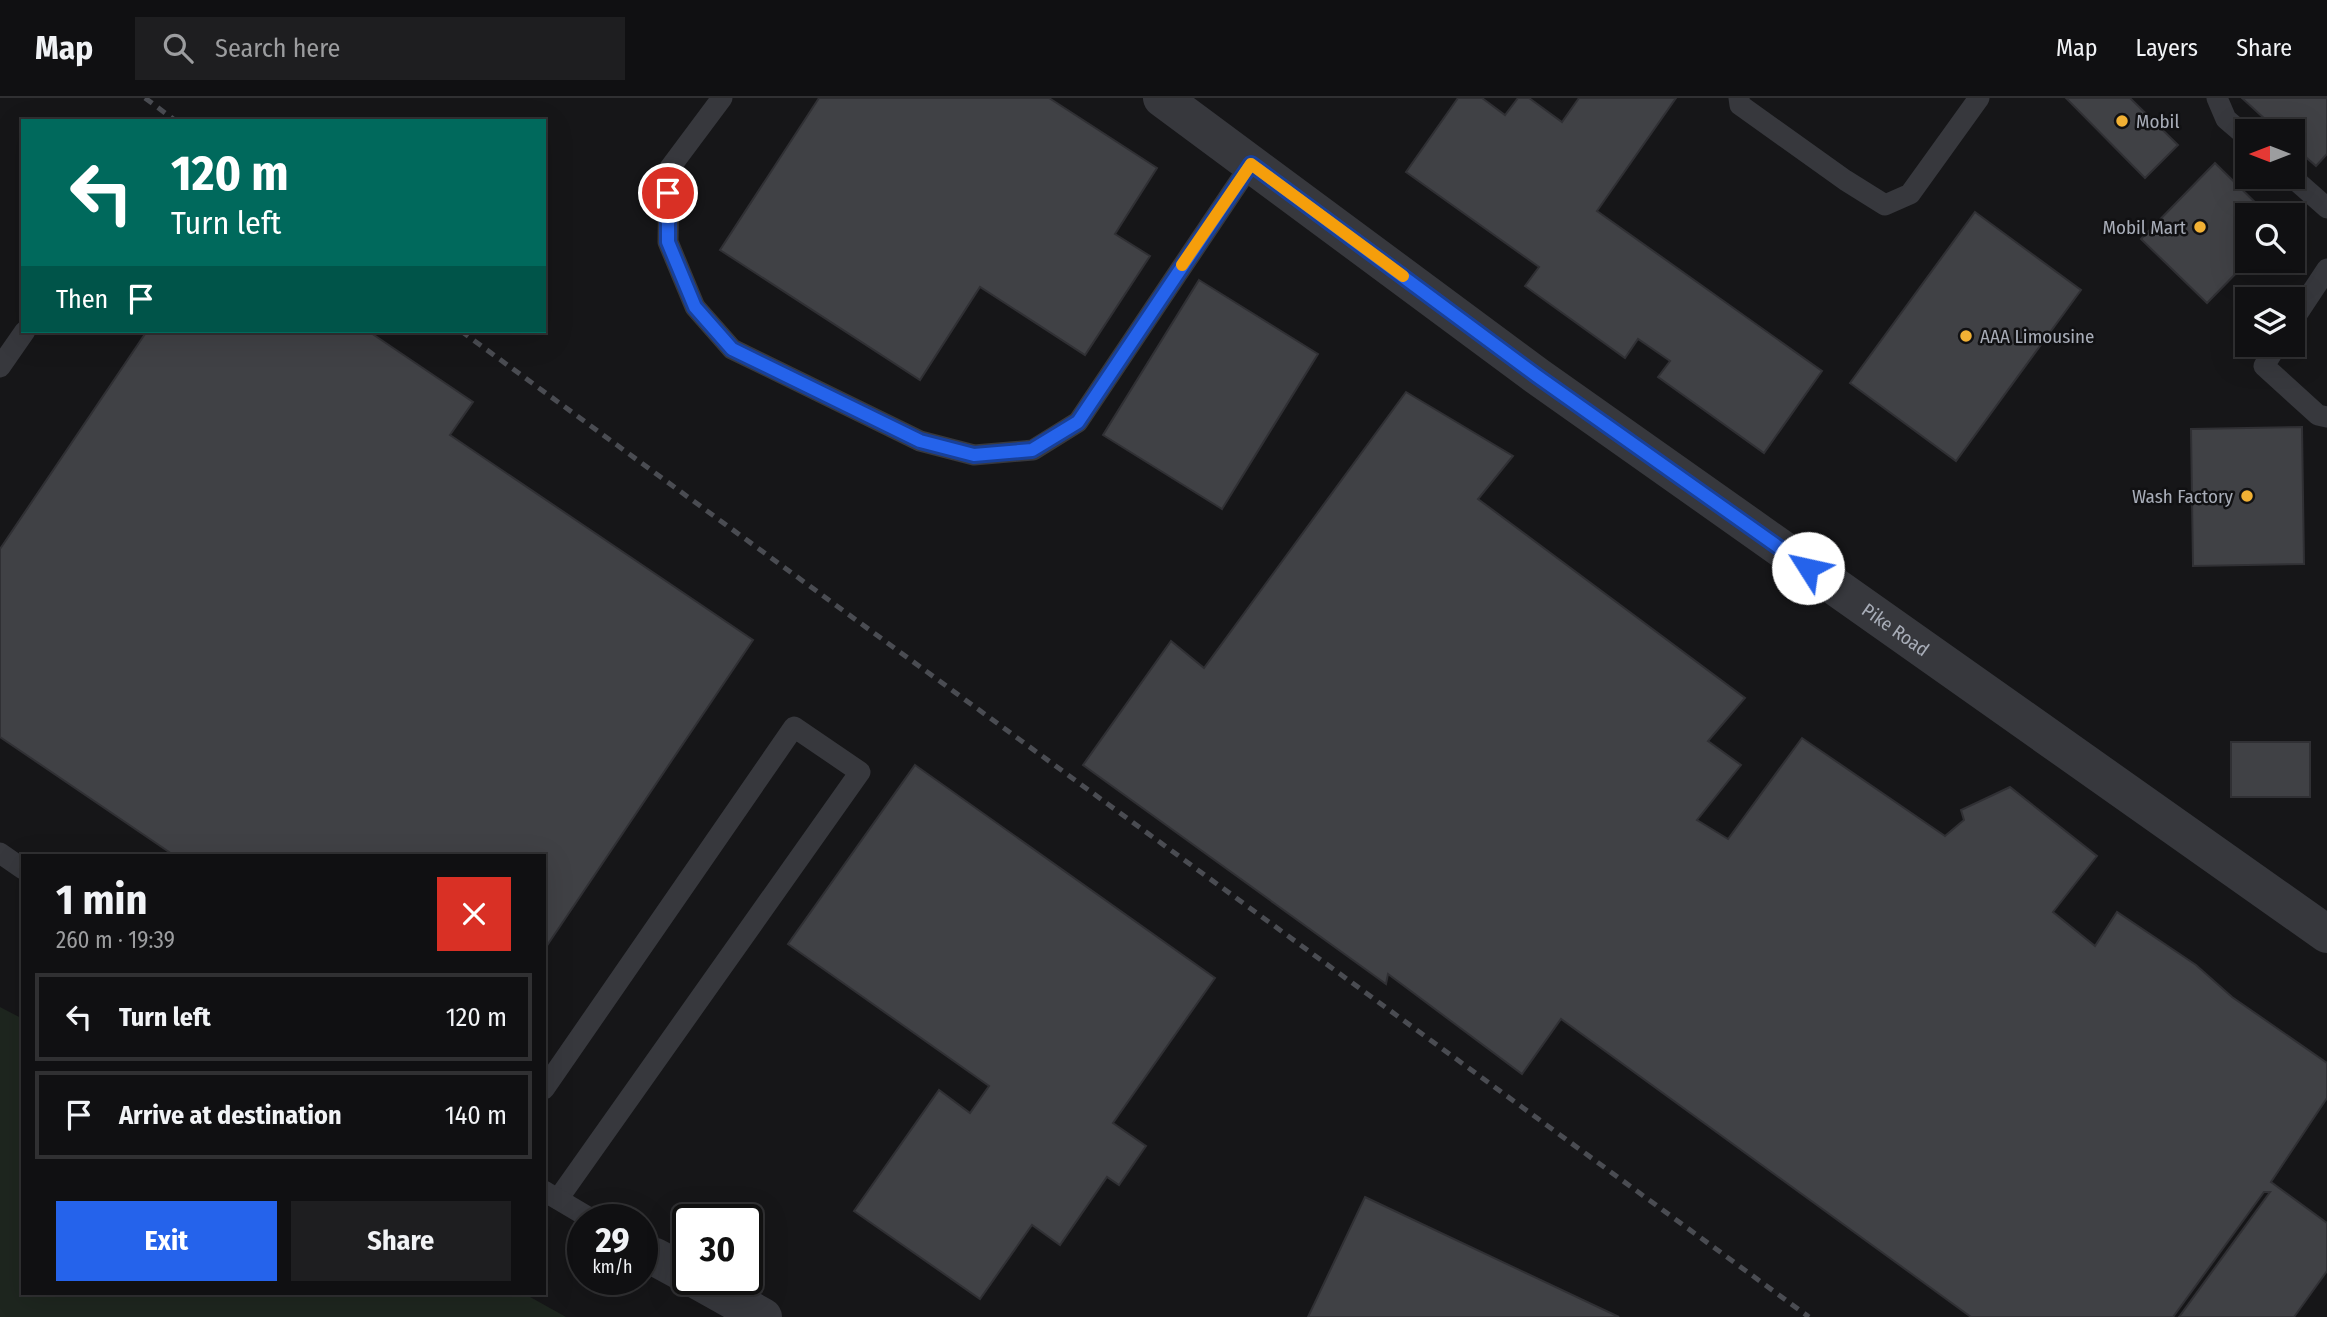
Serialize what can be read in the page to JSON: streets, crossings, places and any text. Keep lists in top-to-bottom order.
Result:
{
  "streets": {
    "street": ["Pike Road"]
  },
  "places": [
    "Mobil",
    "Mobil Mart",
    "AAA Limousine",
    "Wash Factory"
  ],
  "north": "left",
  "page": {
    "header": "Map",
    "search": "Search here",
    "nav": ["Map", "Layers", "Share"],
    "turn": ["120 m", "Turn left"],
    "then": "Then",
    "heading": ["1 min", "260 m · 19:39"],
    "list": [
      {
        "name": "Turn left",
        "value": "120 m"
      },
      {
        "name": "Arrive at destination",
        "value": "140 m"
      }
    ],
    "buttons": ["Exit", "Share"],
    "speed": "29 km/h",
    "limit": "30"
  }
}
